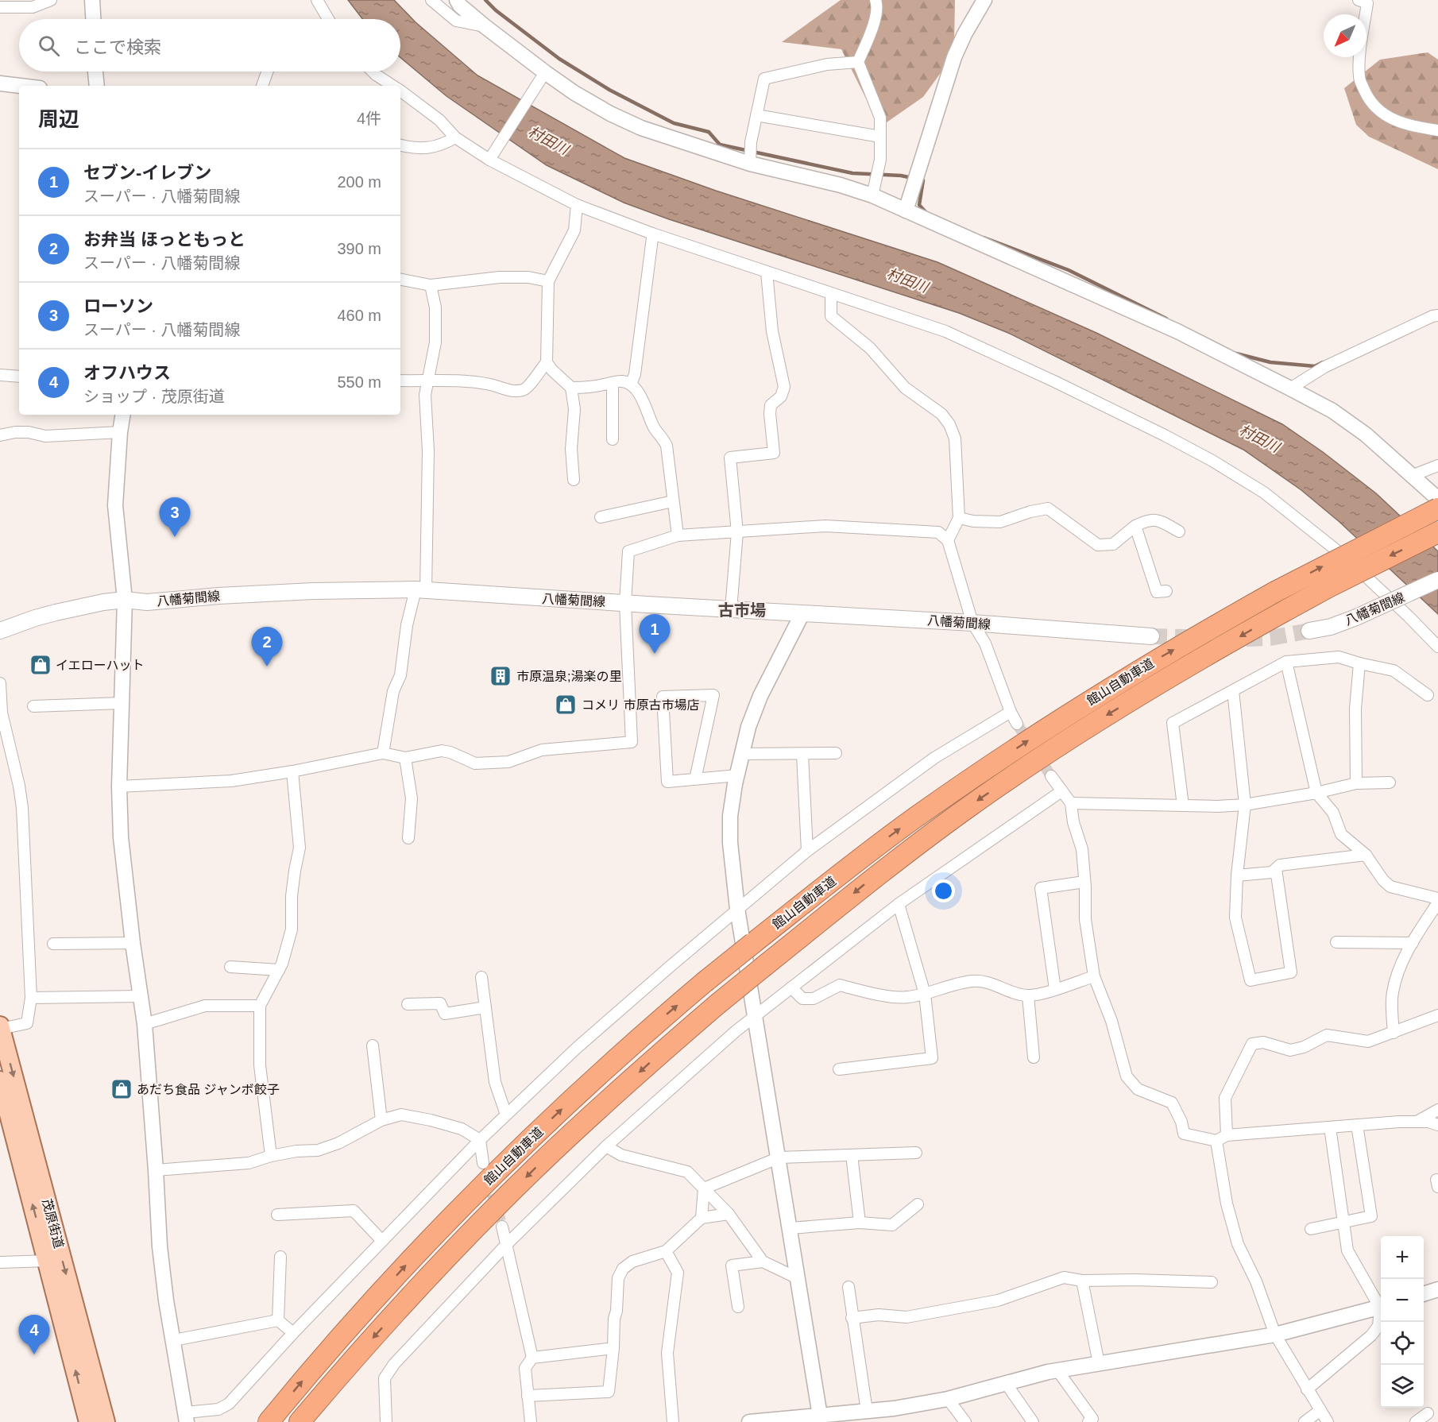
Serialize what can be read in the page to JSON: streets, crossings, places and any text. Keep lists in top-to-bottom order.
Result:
{
  "streets": {
    "highway": ["館山自動車道"],
    "main road": ["八幡菊間線", "茂原街道"]
  },
  "districts": ["古市場"],
  "water": ["村田川"],
  "places": {
    "shop": ["イエローハット", "コメリ 市原古市場店", "あだち食品 ジャンボ餃子"],
    "building": ["市原温泉;湯楽の里"]
  },
  "north": "bottom left",
  "page": {
    "search": "ここで検索",
    "heading": ["周辺", "4件"],
    "list": [
      {
        "mark": "1",
        "name": "セブン-イレブン",
        "note": "スーパー · 八幡菊間線",
        "value": "200 m"
      },
      {
        "mark": "2",
        "name": "お弁当 ほっともっと",
        "note": "スーパー · 八幡菊間線",
        "value": "390 m"
      },
      {
        "mark": "3",
        "name": "ローソン",
        "note": "スーパー · 八幡菊間線",
        "value": "460 m"
      },
      {
        "mark": "4",
        "name": "オフハウス",
        "note": "ショップ · 茂原街道",
        "value": "550 m"
      }
    ],
    "pins": [
      "3",
      "1",
      "2",
      "4"
    ],
    "map_buttons": ["+", "−"]
  }
}
